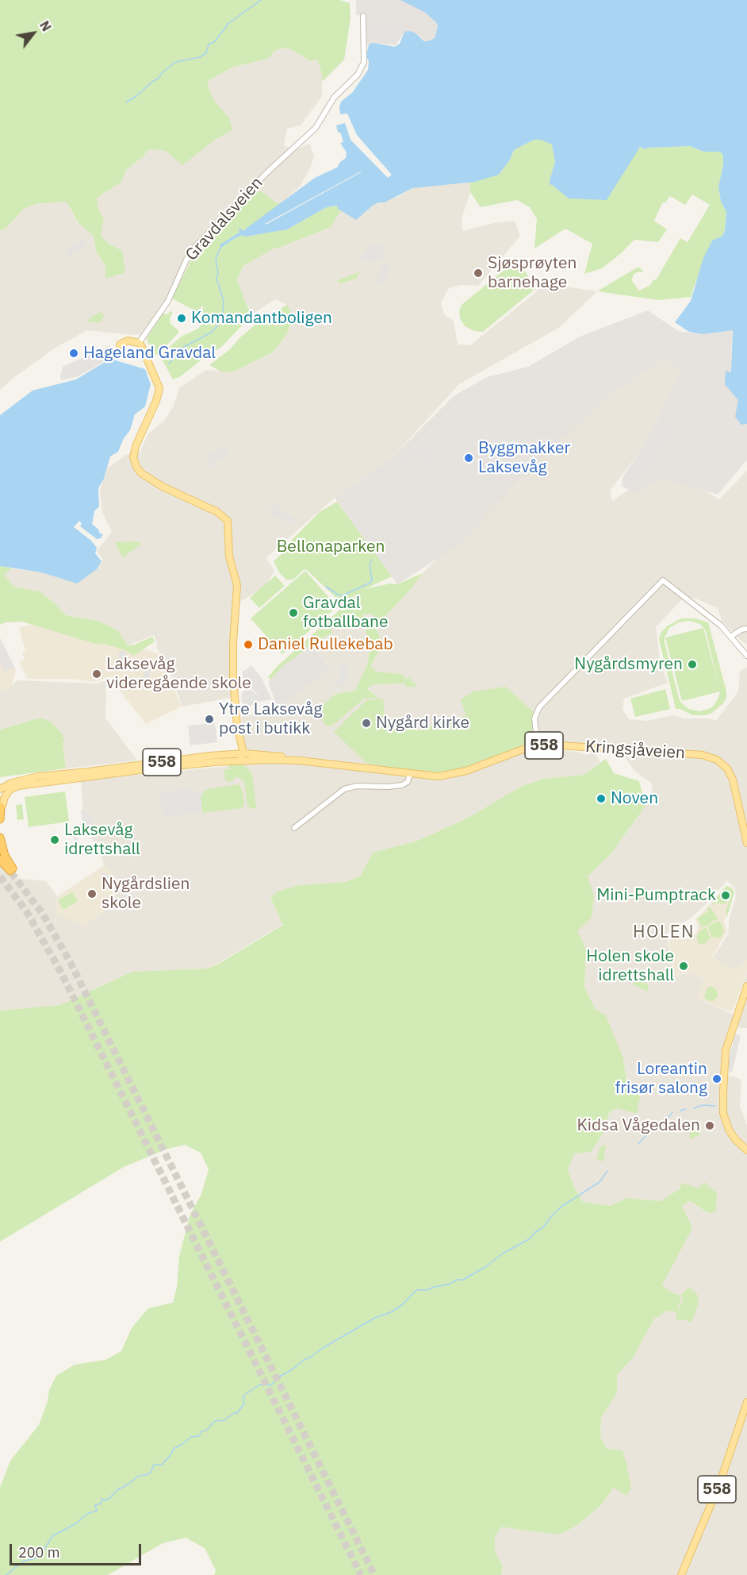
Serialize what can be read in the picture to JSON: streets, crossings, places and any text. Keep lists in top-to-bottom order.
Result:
{
  "streets": {
    "main road": ["558", "Kringsjåveien"],
    "street": ["Gravdalsveien"]
  },
  "crossings": [
    ["558", "Kringsjåveien"]
  ],
  "districts": ["HOLEN"],
  "parks": ["Bellonaparken"],
  "places": [
    "Sjøsprøyten barnehage",
    "Komandantboligen",
    "Hageland Gravdal",
    "Byggmakker Laksevåg",
    "Gravdal fotballbane",
    "Daniel Rullekebab",
    "Nygårdsmyren",
    "Laksevåg videregående skole",
    "Ytre Laksevåg post i butikk",
    "Nygård kirke",
    "Noven",
    "Laksevåg idrettshall",
    "Nygårdslien skole",
    "Mini-Pumptrack",
    "Holen skole idrettshall",
    "Loreantin frisør salong",
    "Kidsa Vågedalen"
  ],
  "scale_bar": "200 m",
  "north": "top right"
}
